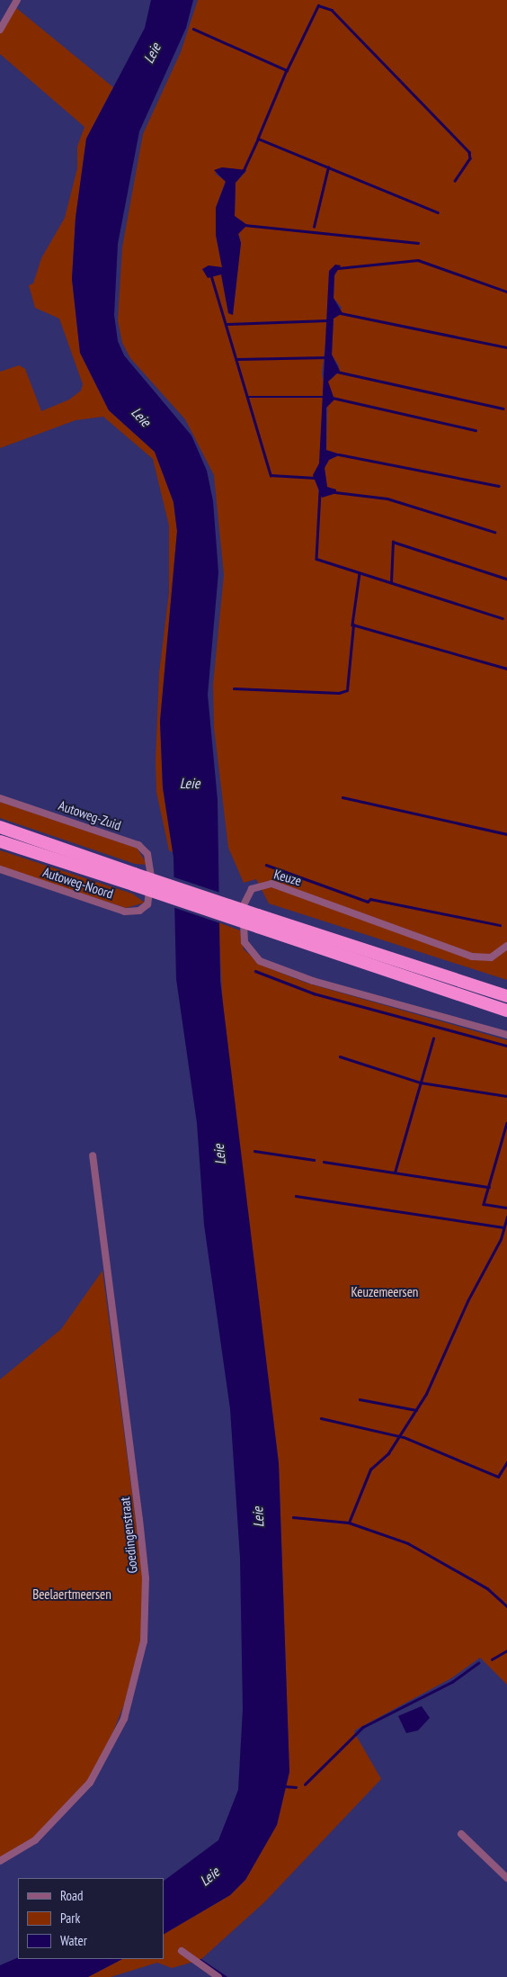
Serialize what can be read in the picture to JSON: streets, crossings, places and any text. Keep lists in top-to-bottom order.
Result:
{
  "streets": {
    "street": [
      "Autoweg-Zuid",
      "Keuze",
      "Autoweg-Noord",
      "Goedingenstraat"
    ]
  },
  "crossings": [
    ["Autoweg-Zuid", "Autoweg-Noord"]
  ],
  "water": ["Leie"],
  "parks": ["Keuzemeersen", "Beelaertmeersen"],
  "legend": ["Road", "Park", "Water"]
}
